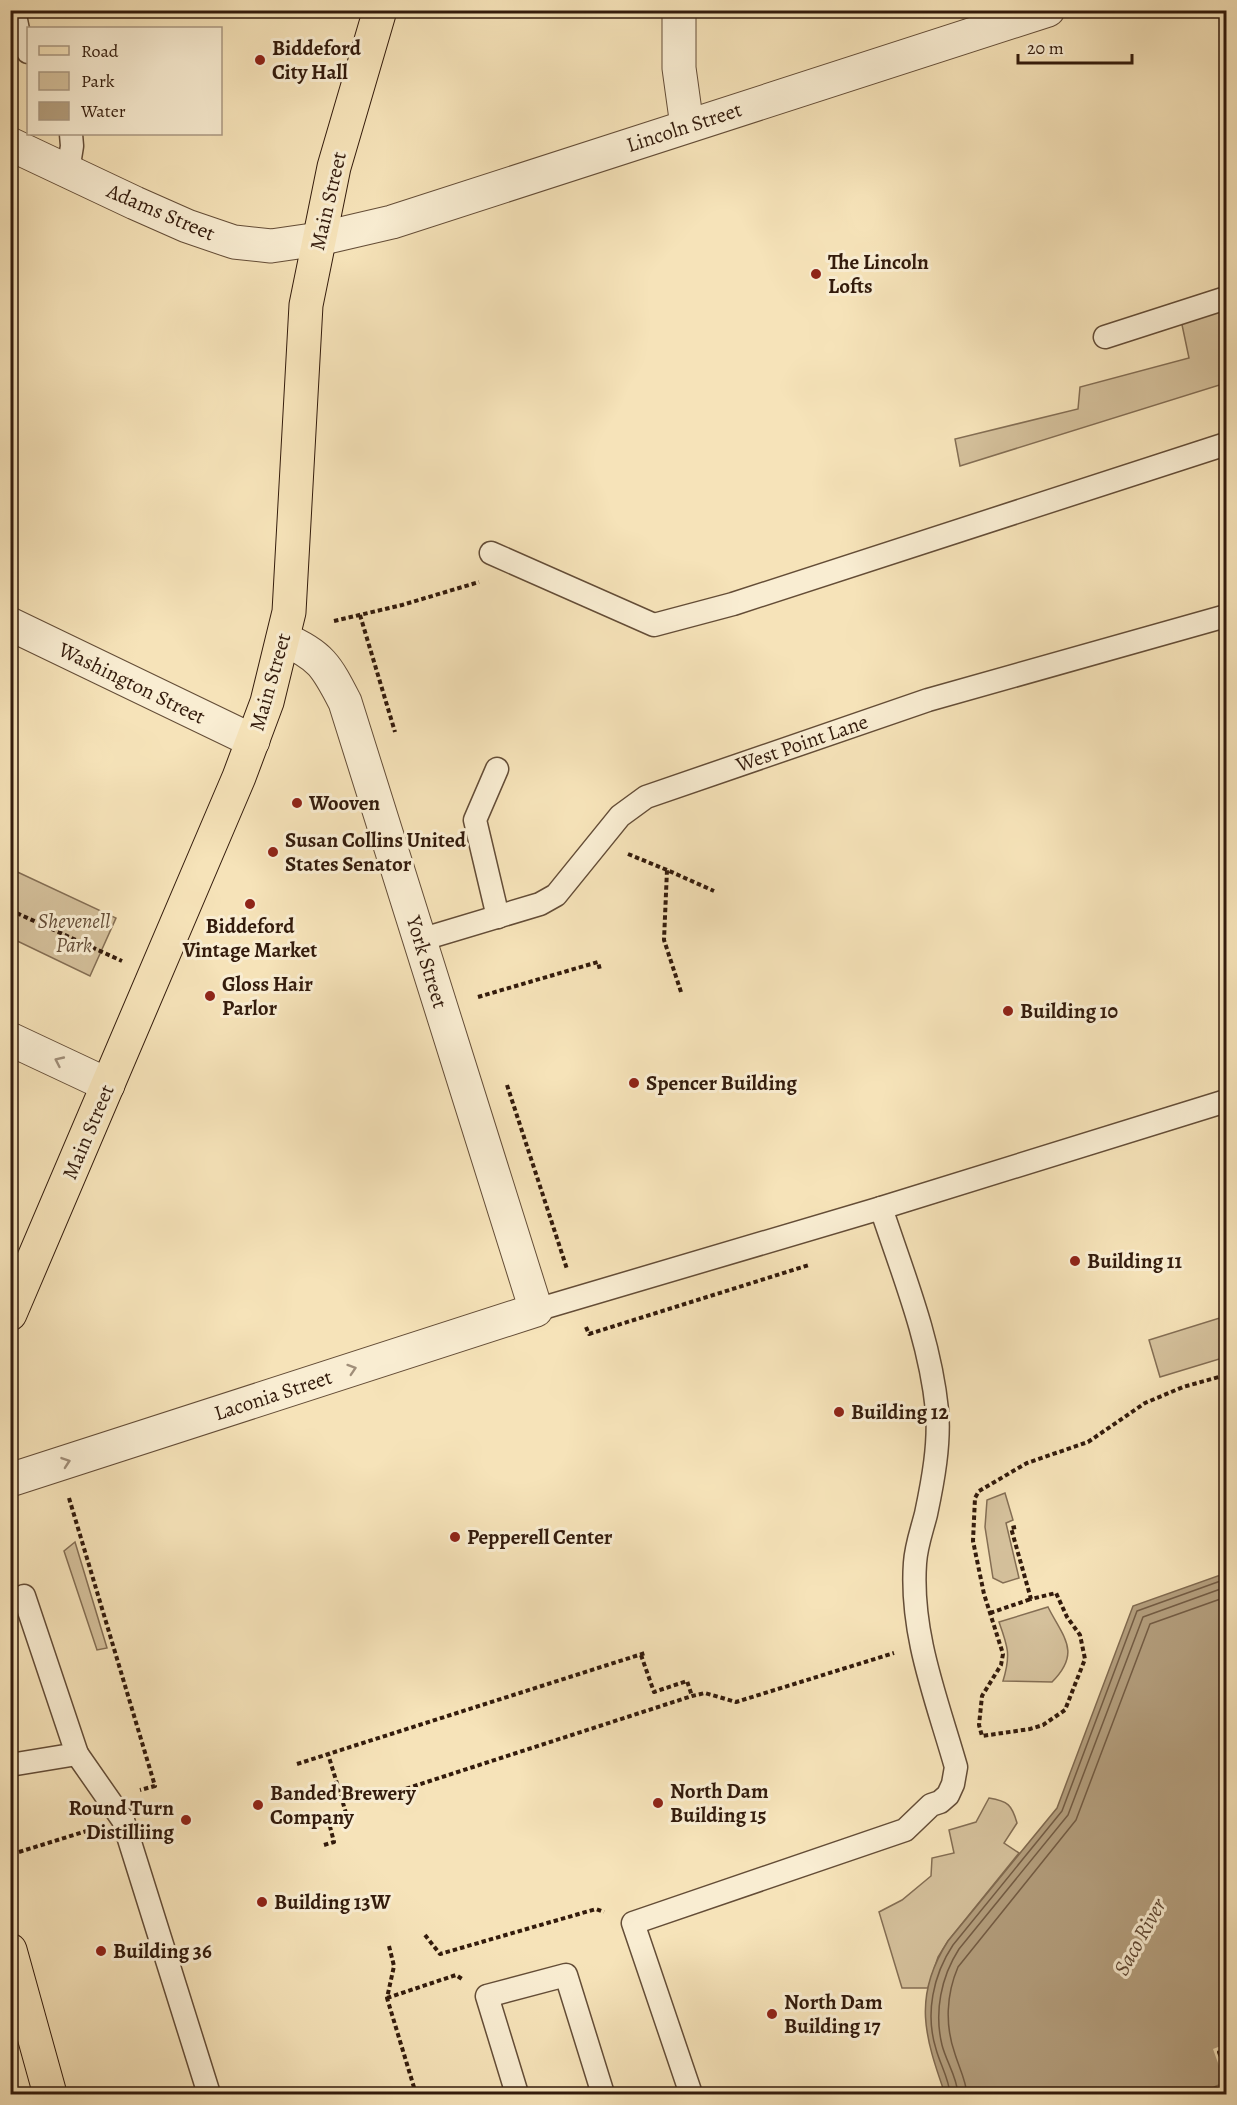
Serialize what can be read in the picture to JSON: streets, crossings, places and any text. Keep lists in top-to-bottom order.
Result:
{
  "streets": {
    "main road": ["Main Street"],
    "street": [
      "Lincoln Street",
      "Adams Street",
      "Washington Street",
      "York Street",
      "Laconia Street"
    ],
    "lane": ["West Point Lane"]
  },
  "crossings": [
    ["Lincoln Street", "Main Street"],
    ["Lincoln Street", "Adams Street"],
    ["Main Street", "Adams Street"],
    ["Main Street", "Washington Street"],
    ["Main Street", "York Street"],
    ["West Point Lane", "York Street"],
    ["York Street", "Laconia Street"]
  ],
  "one_way": ["Laconia Street"],
  "water": ["Saco River"],
  "parks": ["Shevenell Park"],
  "places": [
    "Biddeford City Hall",
    "The Lincoln Lofts",
    "Wooven",
    "Susan Collins United States Senator",
    "Biddeford Vintage Market",
    "Gloss Hair Parlor",
    "Building 10",
    "Spencer Building",
    "Building 11",
    "Building 12",
    "Pepperell Center",
    "North Dam Building 15",
    "Banded Brewery Company",
    "Round Turn Distilliing",
    "Building 13W",
    "Building 36",
    "North Dam Building 17"
  ],
  "legend": ["Road", "Park", "Water"],
  "scale_bar": "20 m"
}
